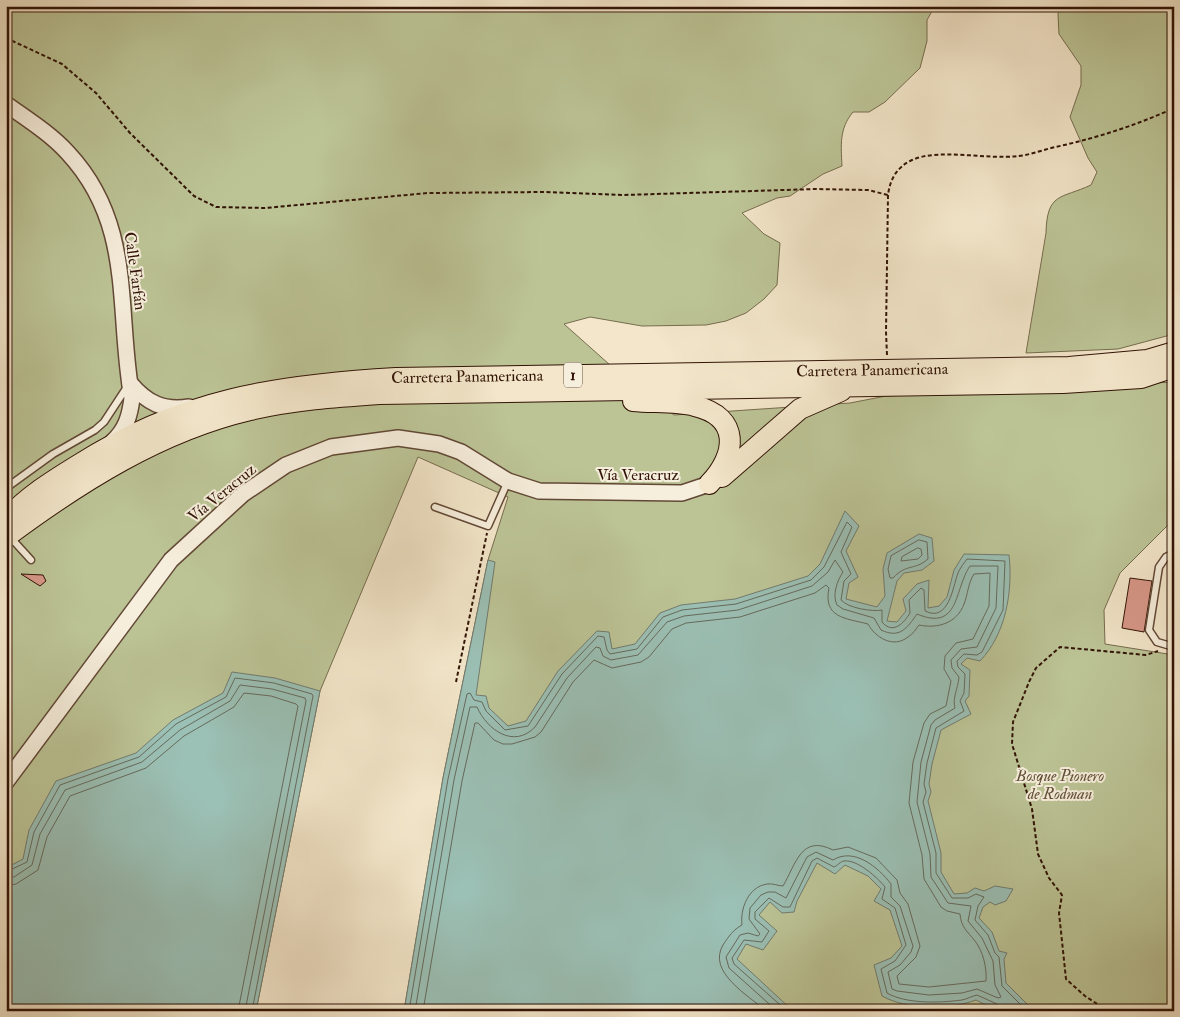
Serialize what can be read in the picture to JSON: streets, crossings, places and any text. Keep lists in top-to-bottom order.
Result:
{
  "streets": {
    "highway": ["Carretera Panamericana", "1"],
    "street": ["Calle Farfán", "Vía Veracruz"]
  },
  "crossings": [
    ["Calle Farfán", "Carretera Panamericana"]
  ],
  "parks": ["Bosque Pionero de Rodman"]
}
